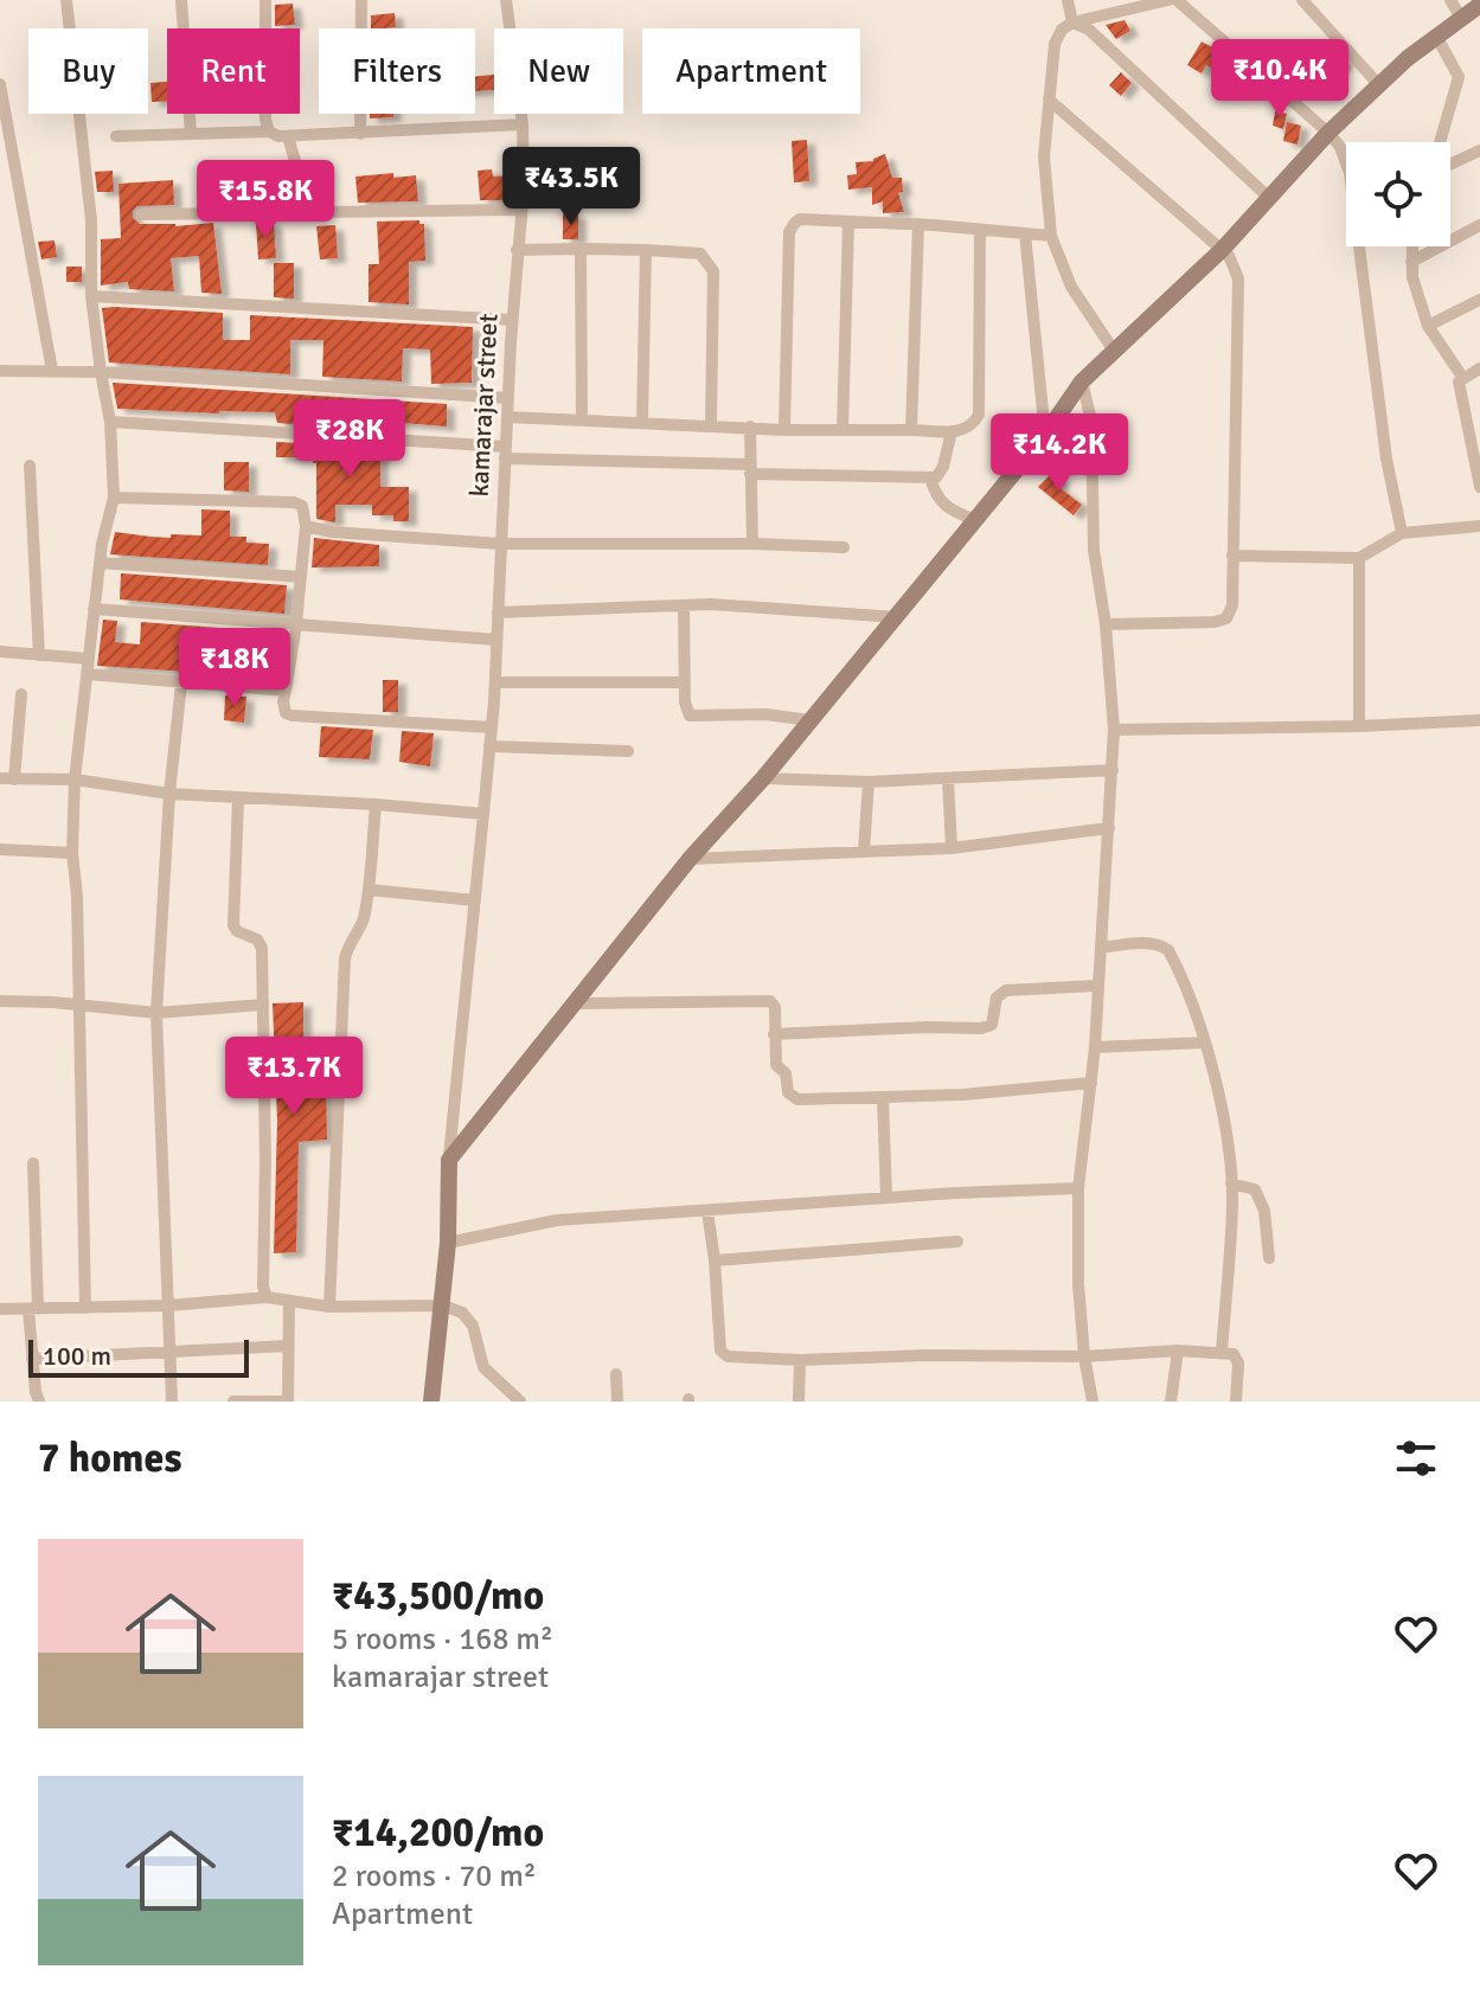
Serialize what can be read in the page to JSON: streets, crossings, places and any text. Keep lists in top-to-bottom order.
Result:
{
  "streets": {
    "street": ["kamarajar street"]
  },
  "scale_bar": "100 m",
  "page": {
    "chip": [
      "Buy",
      "Rent",
      "Filters",
      "New",
      "Apartment"
    ],
    "price": [
      "₹10.4K",
      "₹43.5K",
      "₹15.8K",
      "₹28K",
      "₹14.2K",
      "₹18K",
      "₹13.7K"
    ],
    "scale": "100 m",
    "heading": "7 homes",
    "list": [
      {
        "name": "₹43,500/mo",
        "note": "5 rooms · 168 m² · kamarajar street"
      },
      {
        "name": "₹14,200/mo",
        "note": "2 rooms · 70 m² · Apartment"
      }
    ]
  }
}
